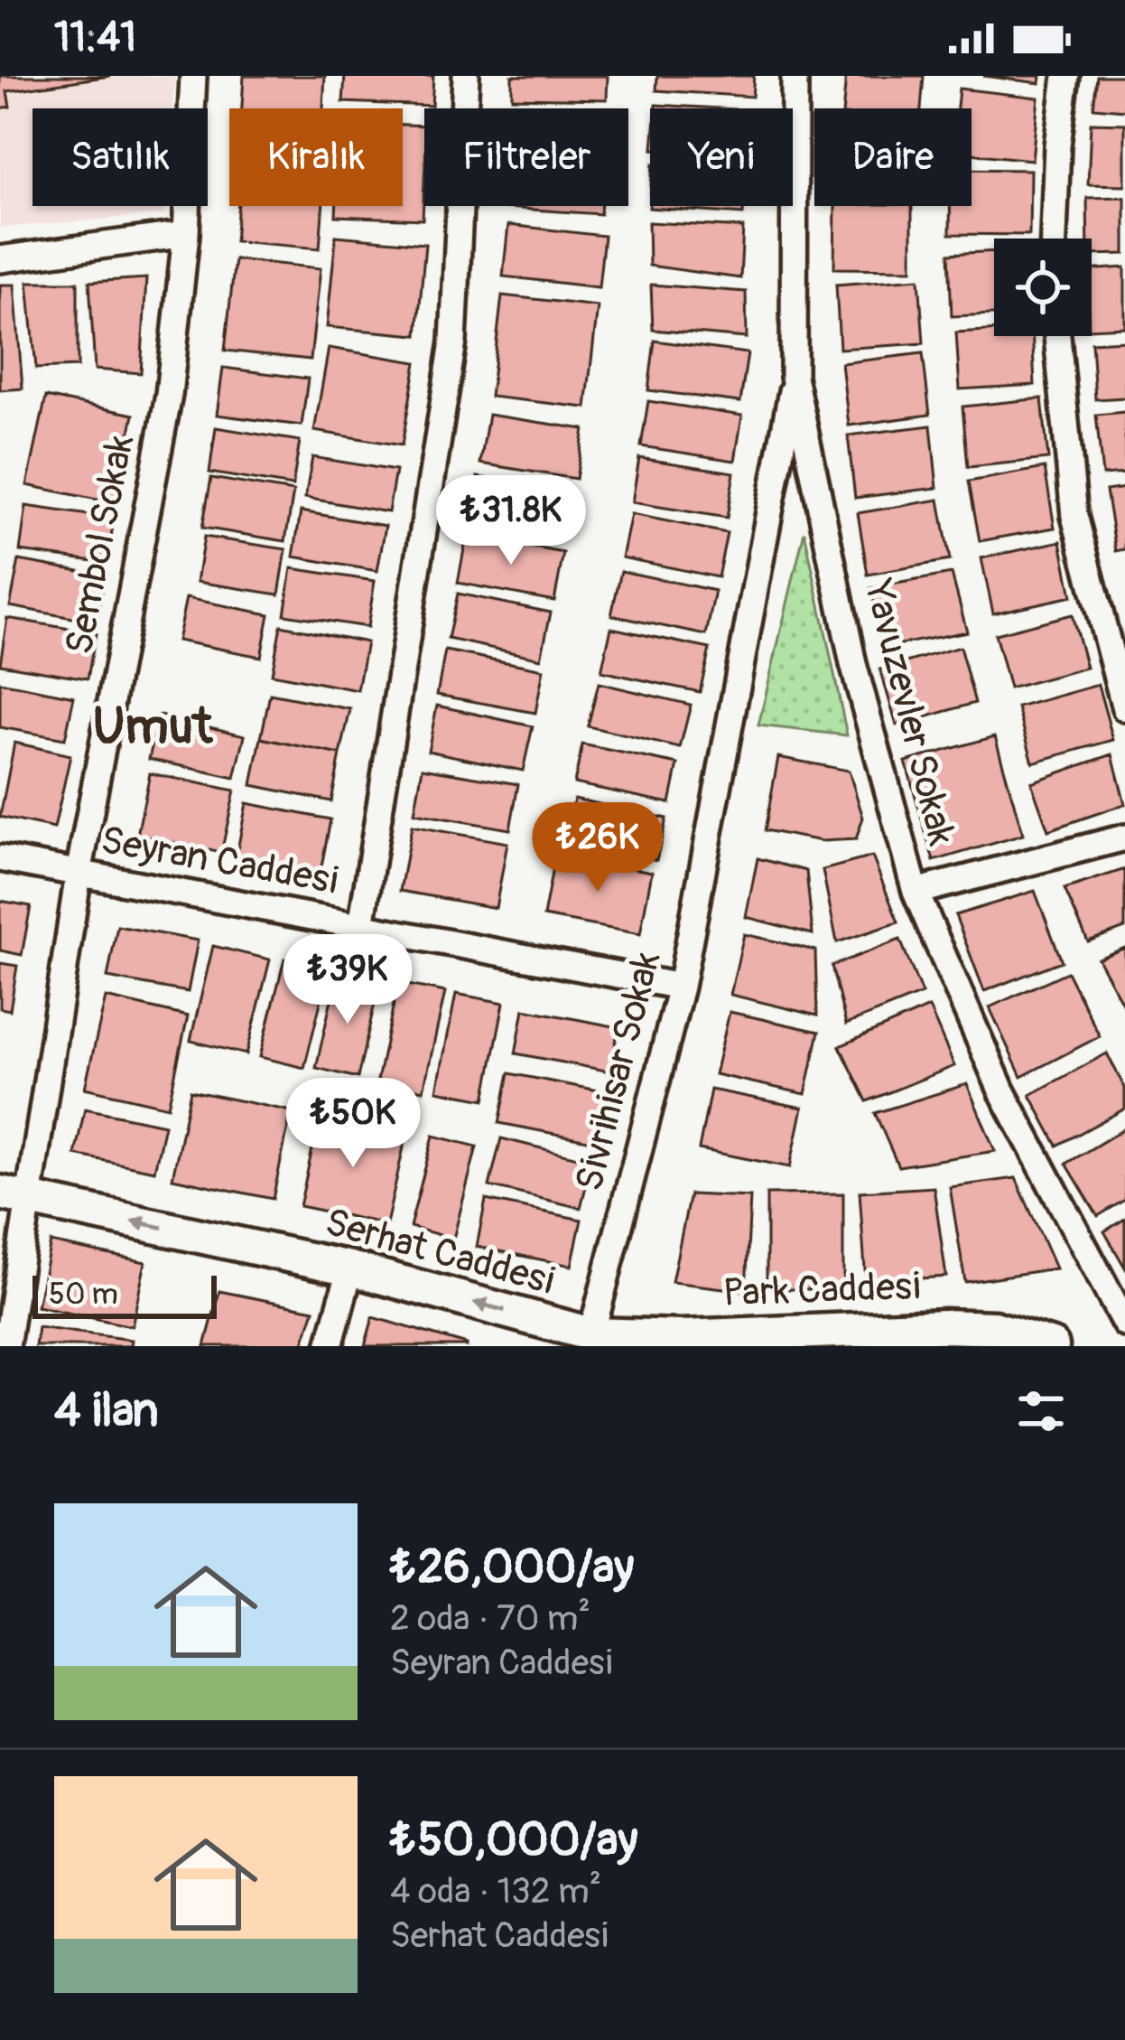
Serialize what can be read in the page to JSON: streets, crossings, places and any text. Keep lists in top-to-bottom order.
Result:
{
  "streets": {
    "street": [
      "Sembol Sokak",
      "Yavuzevler Sokak",
      "Seyran Caddesi",
      "Sivrihisar Sokak",
      "Serhat Caddesi",
      "Park Caddesi"
    ]
  },
  "crossings": [
    ["Sembol Sokak", "Seyran Caddesi"],
    ["Sembol Sokak", "Serhat Caddesi"],
    ["Yavuzevler Sokak", "Sivrihisar Sokak"],
    ["Seyran Caddesi", "Sivrihisar Sokak"],
    ["Sivrihisar Sokak", "Serhat Caddesi"],
    ["Sivrihisar Sokak", "Park Caddesi"],
    ["Serhat Caddesi", "Park Caddesi"]
  ],
  "one_way": ["Serhat Caddesi"],
  "districts": ["Umut"],
  "scale_bar": "50 m",
  "page": {
    "status": "11:41",
    "chip": [
      "Satılık",
      "Kiralık",
      "Filtreler",
      "Yeni",
      "Daire"
    ],
    "price": [
      "₺31.8K",
      "₺26K",
      "₺39K",
      "₺50K"
    ],
    "scale": "50 m",
    "heading": "4 ilan",
    "list": [
      {
        "name": "₺26,000/ay",
        "note": "2 oda · 70 m² · Seyran Caddesi"
      },
      {
        "name": "₺50,000/ay",
        "note": "4 oda · 132 m² · Serhat Caddesi"
      }
    ]
  }
}
